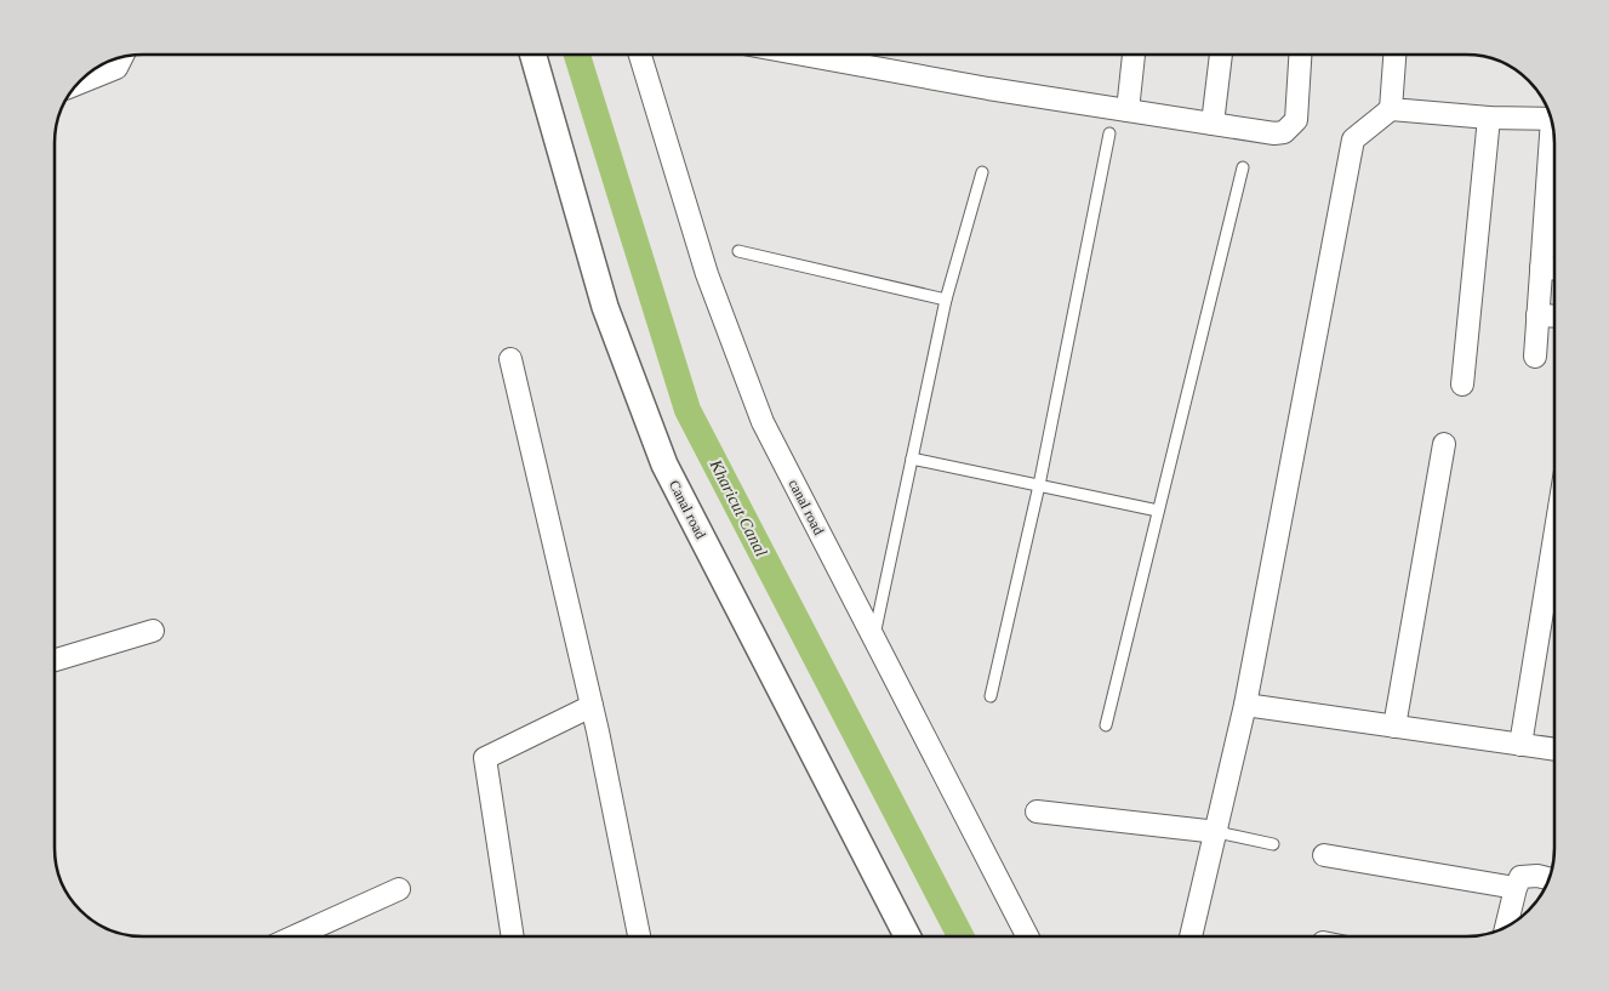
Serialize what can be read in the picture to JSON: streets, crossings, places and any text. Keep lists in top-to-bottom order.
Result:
{
  "streets": {
    "street": ["canal road", "Canal road"]
  },
  "water": ["Kharicut Canal"]
}
